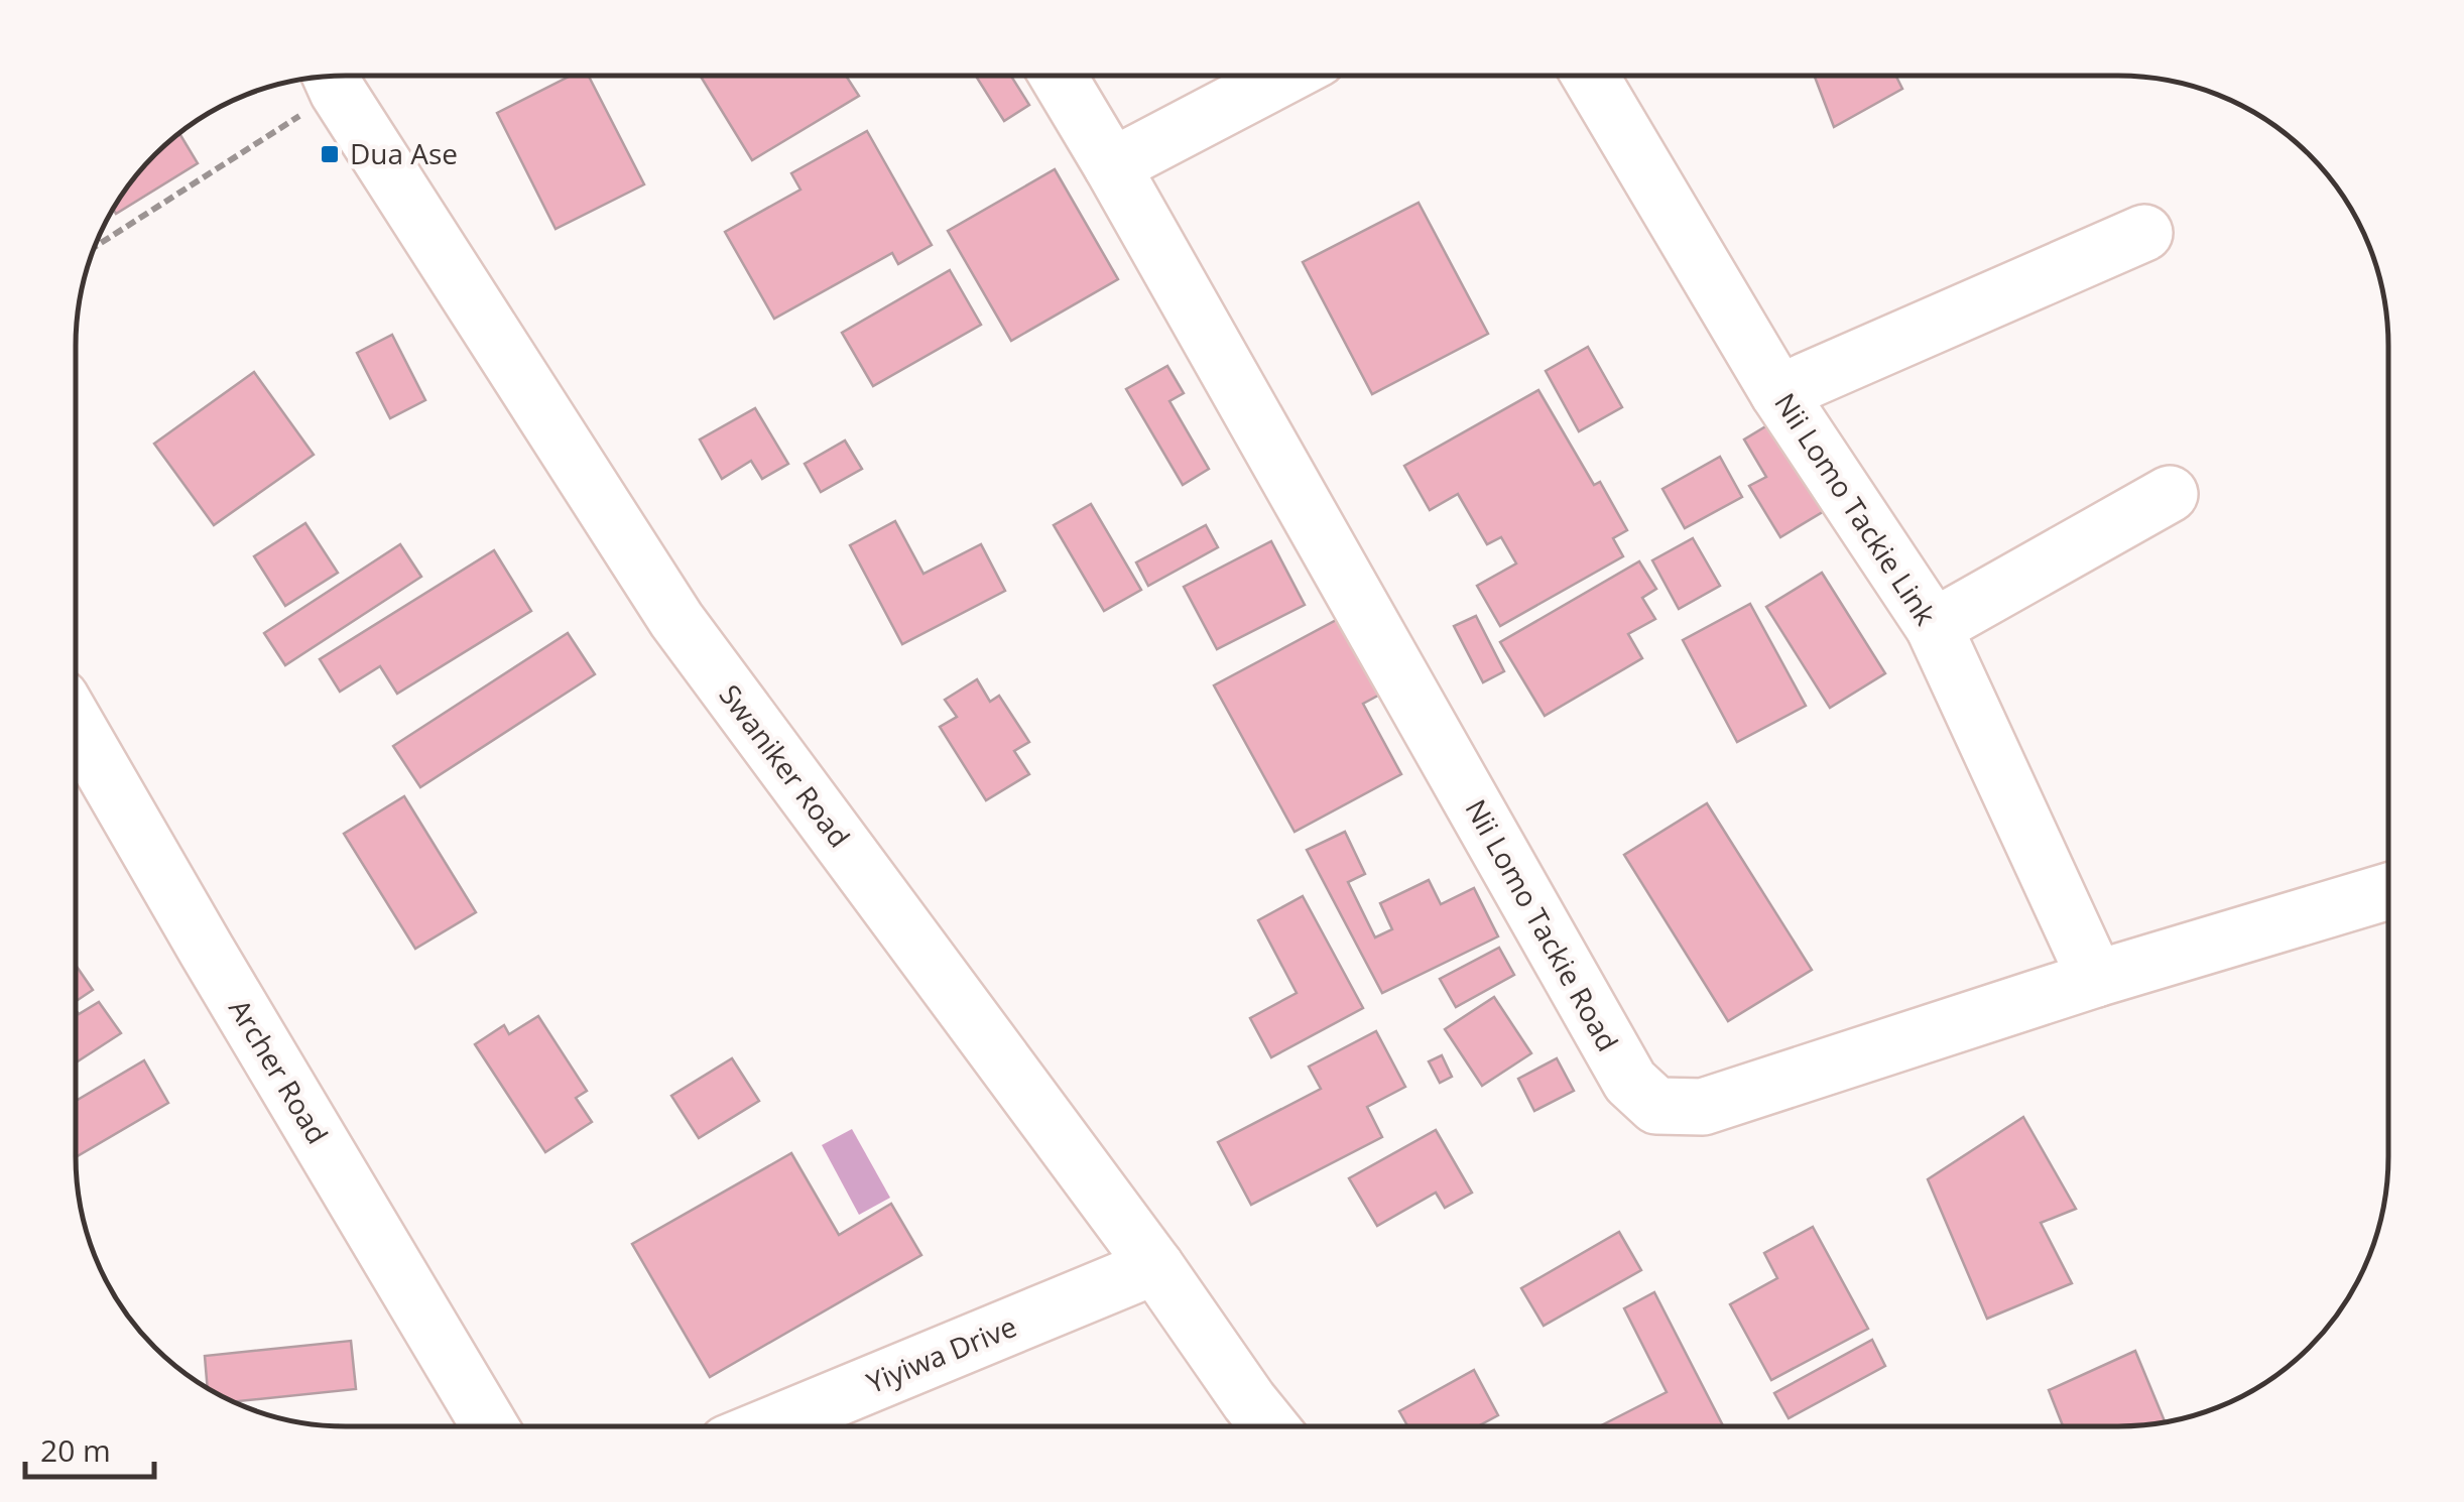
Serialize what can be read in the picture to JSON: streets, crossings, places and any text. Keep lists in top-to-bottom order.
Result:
{
  "streets": {
    "street": [
      "Nii Lomo Tackie Link",
      "Swaniker Road",
      "Nii Lomo Tackie Road",
      "Archer Road",
      "Yiyiwa Drive"
    ]
  },
  "crossings": [
    ["Nii Lomo Tackie Link", "Nii Lomo Tackie Road"],
    ["Swaniker Road", "Yiyiwa Drive"]
  ],
  "places": {
    "transit": ["Dua Ase"]
  },
  "scale_bar": "20 m"
}
